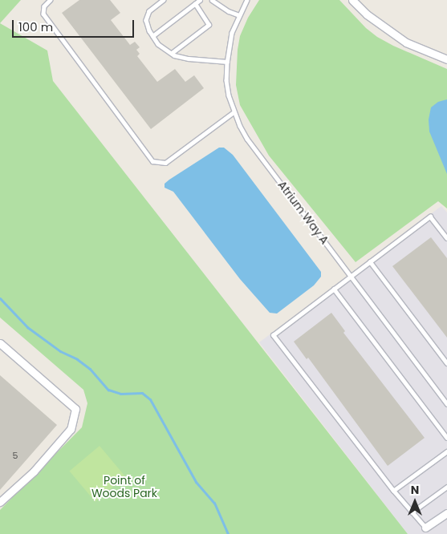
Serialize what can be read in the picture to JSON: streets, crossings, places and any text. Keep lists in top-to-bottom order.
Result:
{
  "streets": {
    "lane": ["Atrium Way A"]
  },
  "parks": ["Point of Woods Park"],
  "house_numbers": ["5"],
  "scale_bar": "100 m",
  "north": "top"
}
